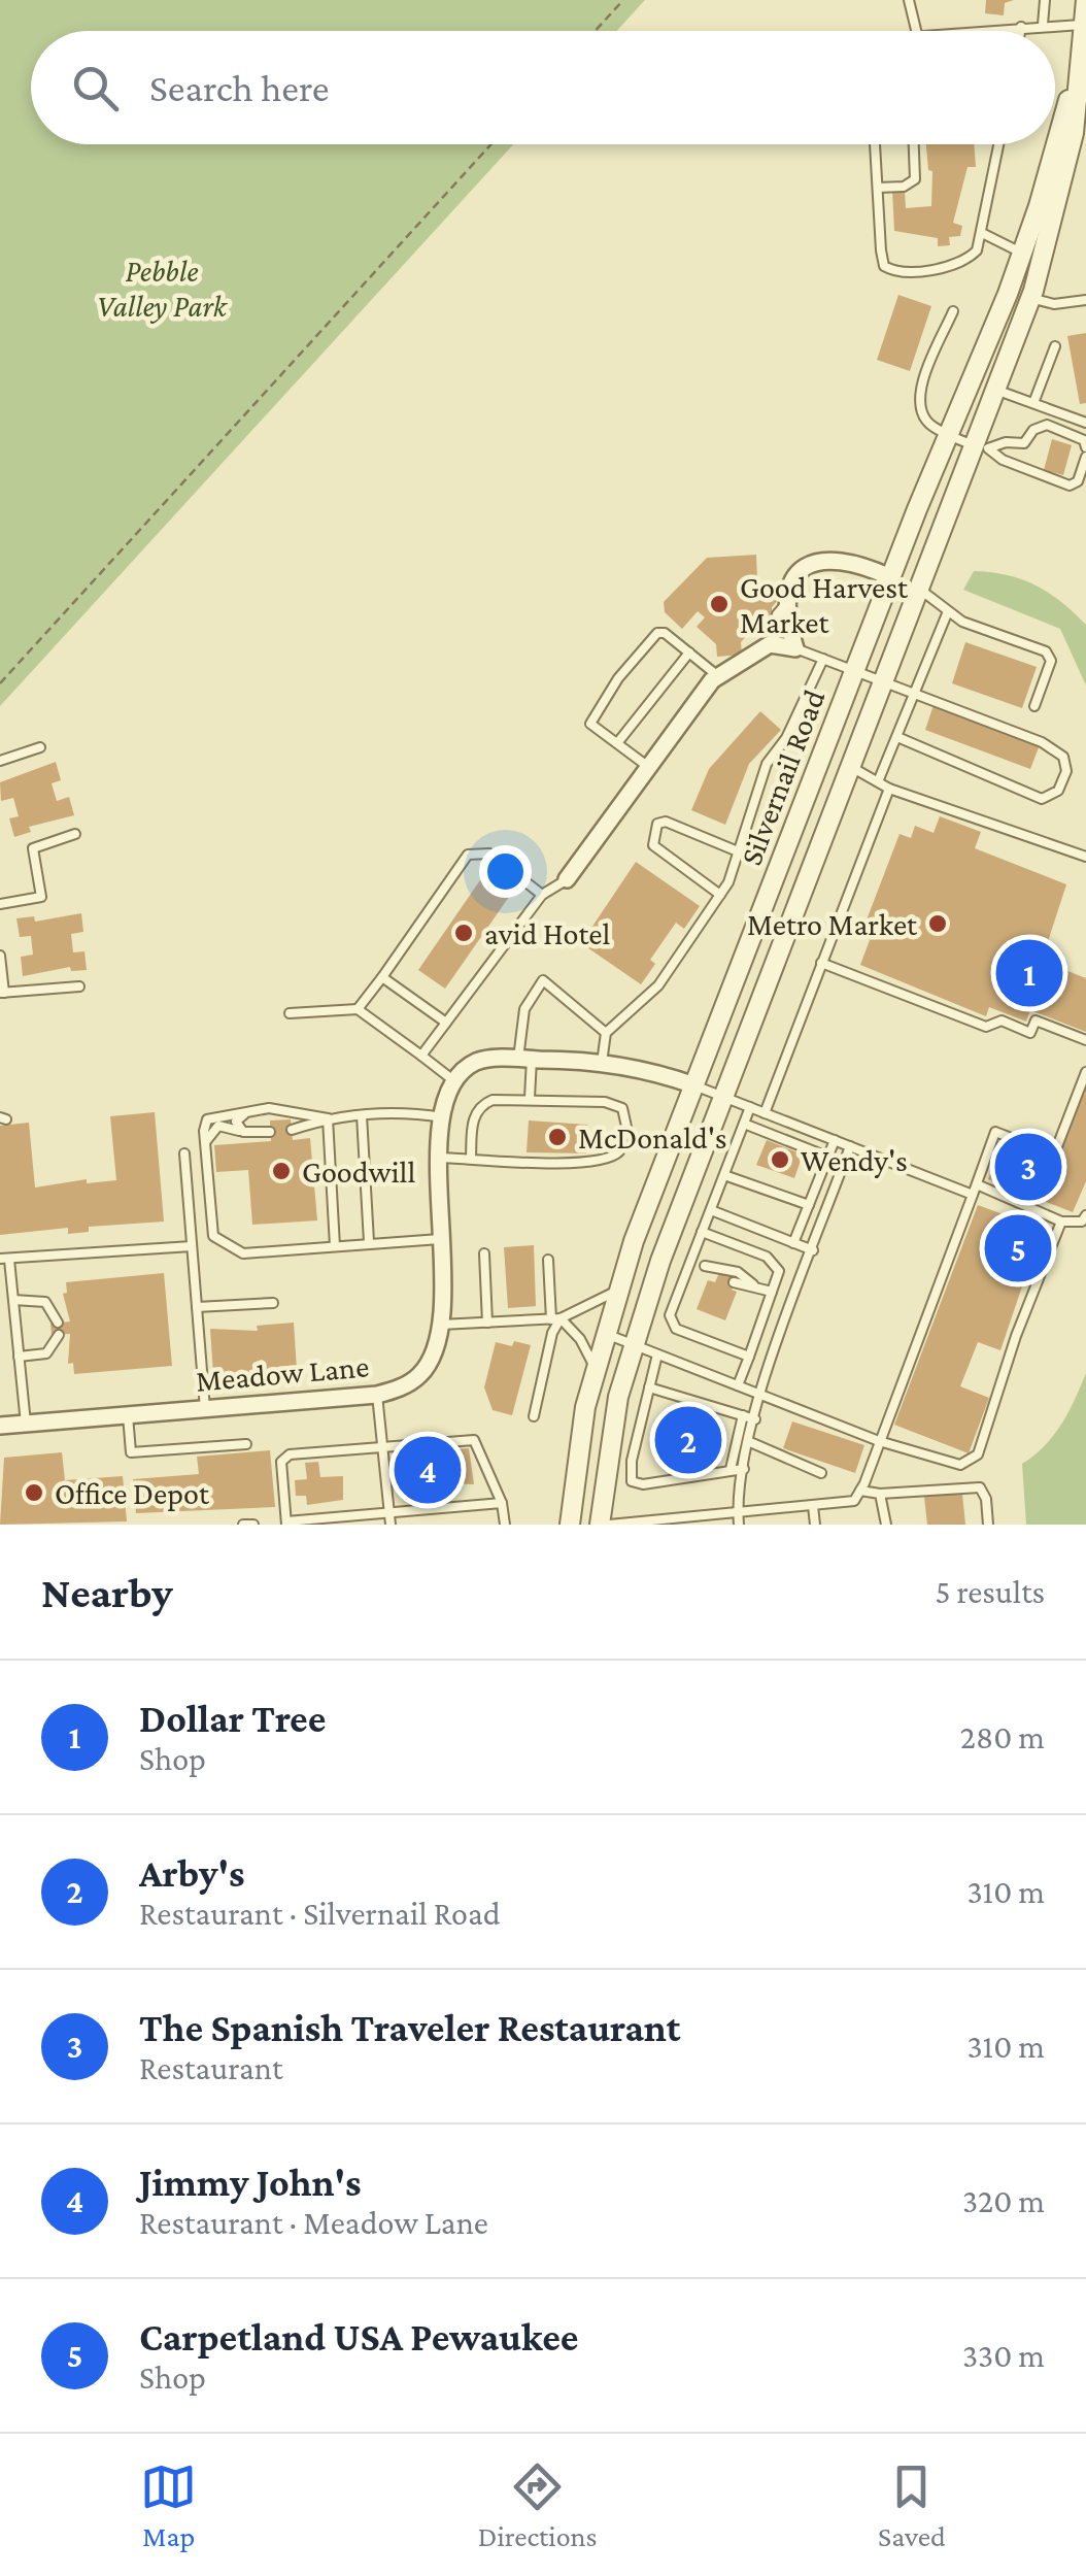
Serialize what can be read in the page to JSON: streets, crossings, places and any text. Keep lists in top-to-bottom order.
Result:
{
  "streets": {
    "street": ["Silvernail Road", "Meadow Lane"]
  },
  "parks": ["Pebble Valley Park"],
  "places": [
    "Good Harvest Market",
    "Metro Market",
    "avid Hotel",
    "McDonald's",
    "Wendy's",
    "Goodwill",
    "Office Depot"
  ],
  "page": {
    "search": "Search here",
    "pins": [
      "1",
      "3",
      "5",
      "2",
      "4"
    ],
    "heading": ["Nearby", "5 results"],
    "list": [
      {
        "mark": "1",
        "name": "Dollar Tree",
        "note": "Shop",
        "value": "280 m"
      },
      {
        "mark": "2",
        "name": "Arby's",
        "note": "Restaurant · Silvernail Road",
        "value": "310 m"
      },
      {
        "mark": "3",
        "name": "The Spanish Traveler Restaurant",
        "note": "Restaurant",
        "value": "310 m"
      },
      {
        "mark": "4",
        "name": "Jimmy John's",
        "note": "Restaurant · Meadow Lane",
        "value": "320 m"
      },
      {
        "mark": "5",
        "name": "Carpetland USA Pewaukee",
        "note": "Shop",
        "value": "330 m"
      }
    ],
    "nav": ["Map", "Directions", "Saved"]
  }
}
